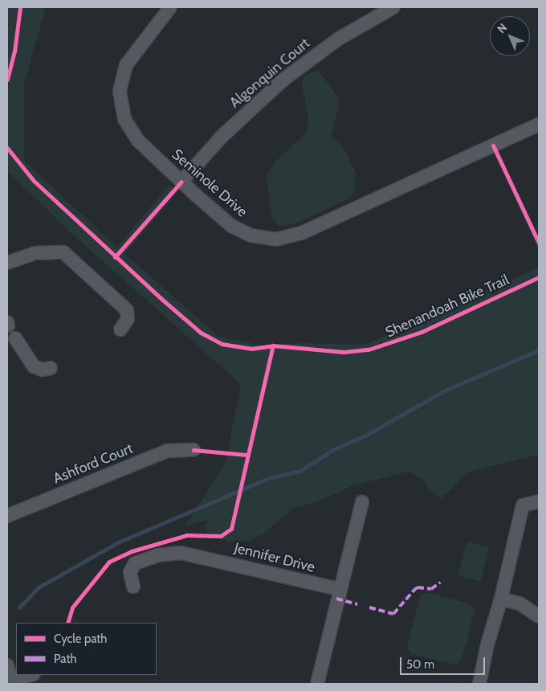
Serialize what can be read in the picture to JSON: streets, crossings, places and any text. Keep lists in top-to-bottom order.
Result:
{
  "streets": {
    "street": [
      "Algonquin Court",
      "Seminole Drive",
      "Ashford Court",
      "Jennifer Drive"
    ],
    "cycle path": ["Shenandoah Bike Trail"]
  },
  "crossings": [
    ["Algonquin Court", "Seminole Drive"]
  ],
  "legend": ["Cycle path", "Path"],
  "scale_bar": "50 m",
  "north": "top left"
}
